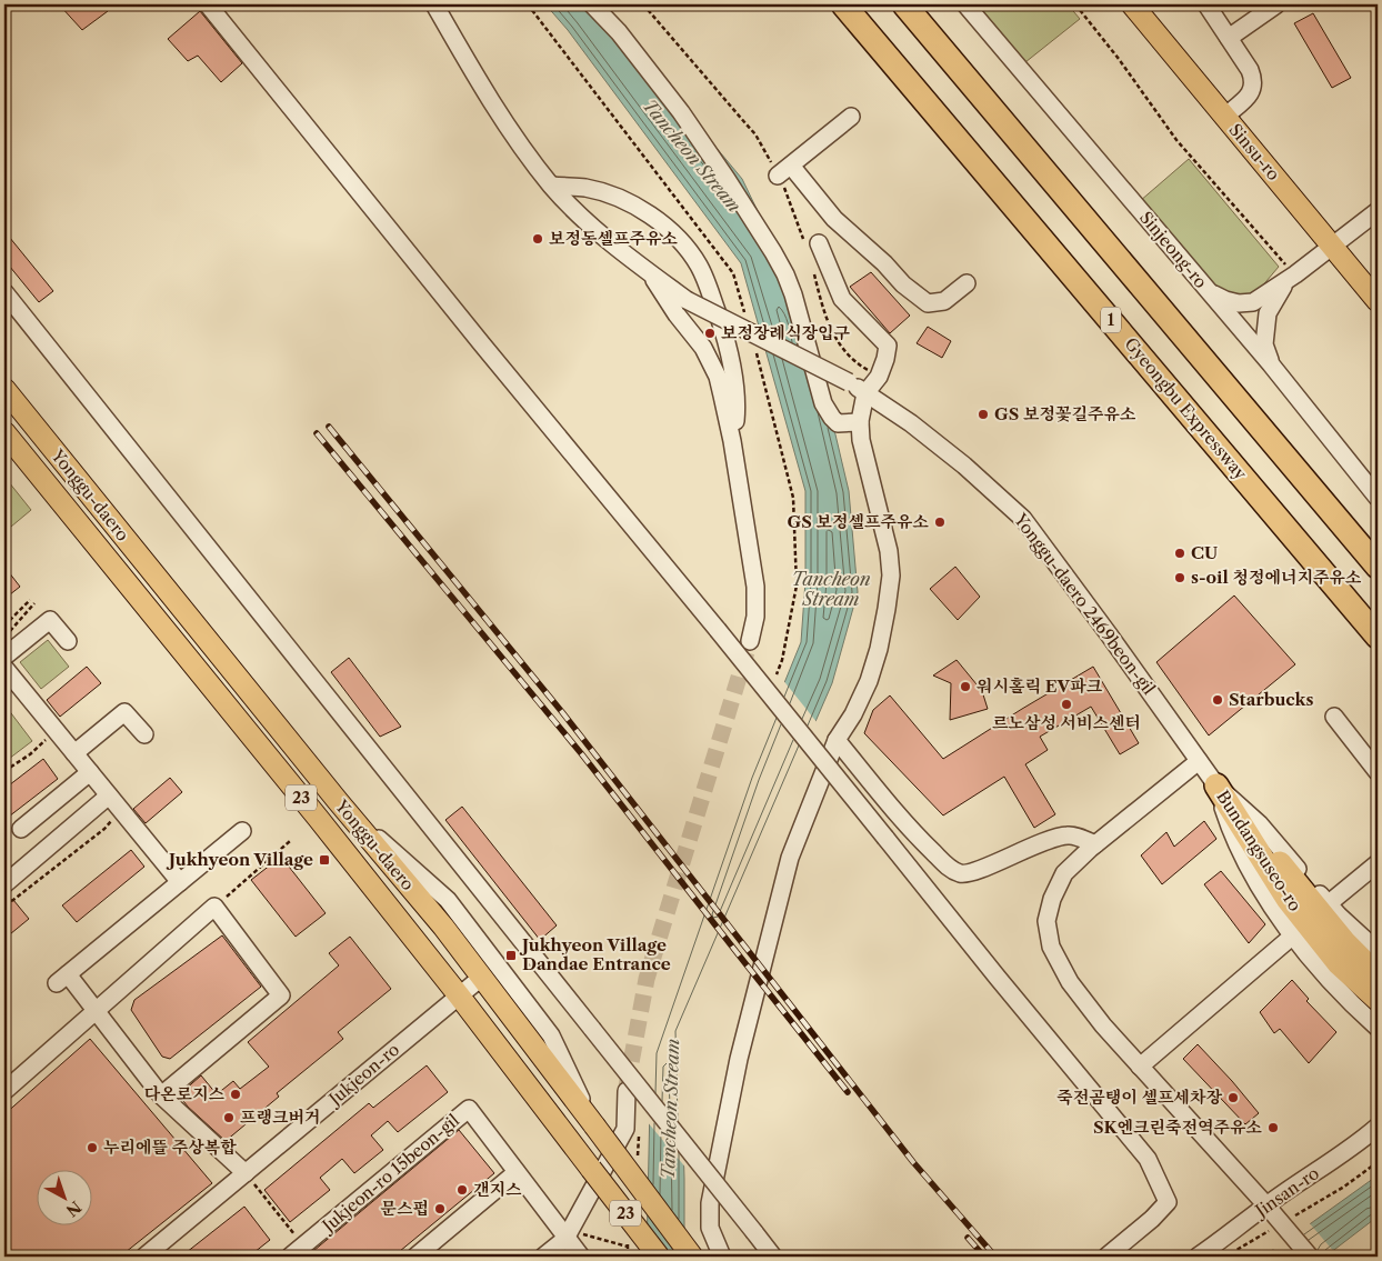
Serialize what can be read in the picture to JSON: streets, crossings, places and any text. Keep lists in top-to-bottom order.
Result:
{
  "streets": {
    "highway": ["1", "Gyeongbu Expressway", "Bundangsuseo-ro"],
    "main road": ["Sinsu-ro", "Yonggu-daero", "23"],
    "street": [
      "Sinjeong-ro",
      "Yonggu-daero 2469beon-gil",
      "Jukjeon-ro",
      "Jukjeon-ro 15beon-gil",
      "Jinsan-ro"
    ]
  },
  "crossings": [
    ["Yonggu-daero", "Jukjeon-ro"],
    ["Yonggu-daero 2469beon-gil", "Bundangsuseo-ro"]
  ],
  "water": ["Tancheon Stream"],
  "places": {
    "other": [
      "보정동셀프주유소",
      "보정장례식장입구",
      "GS 보정꽃길주유소",
      "GS 보정셀프주유소",
      "CU",
      "s-oil 청정에너지주유소",
      "워시홀릭 EV파크",
      "Starbucks",
      "르노삼성 서비스센터",
      "다온로지스",
      "죽전곰탱이 셀프세차장",
      "프랭크버거",
      "SK엔크린죽전역주유소",
      "누리에뜰 주상복합",
      "갠지스",
      "문스펍"
    ],
    "transit": ["Jukhyeon Village", "Jukhyeon Village Dandae Entrance"]
  },
  "north": "bottom right"
}
